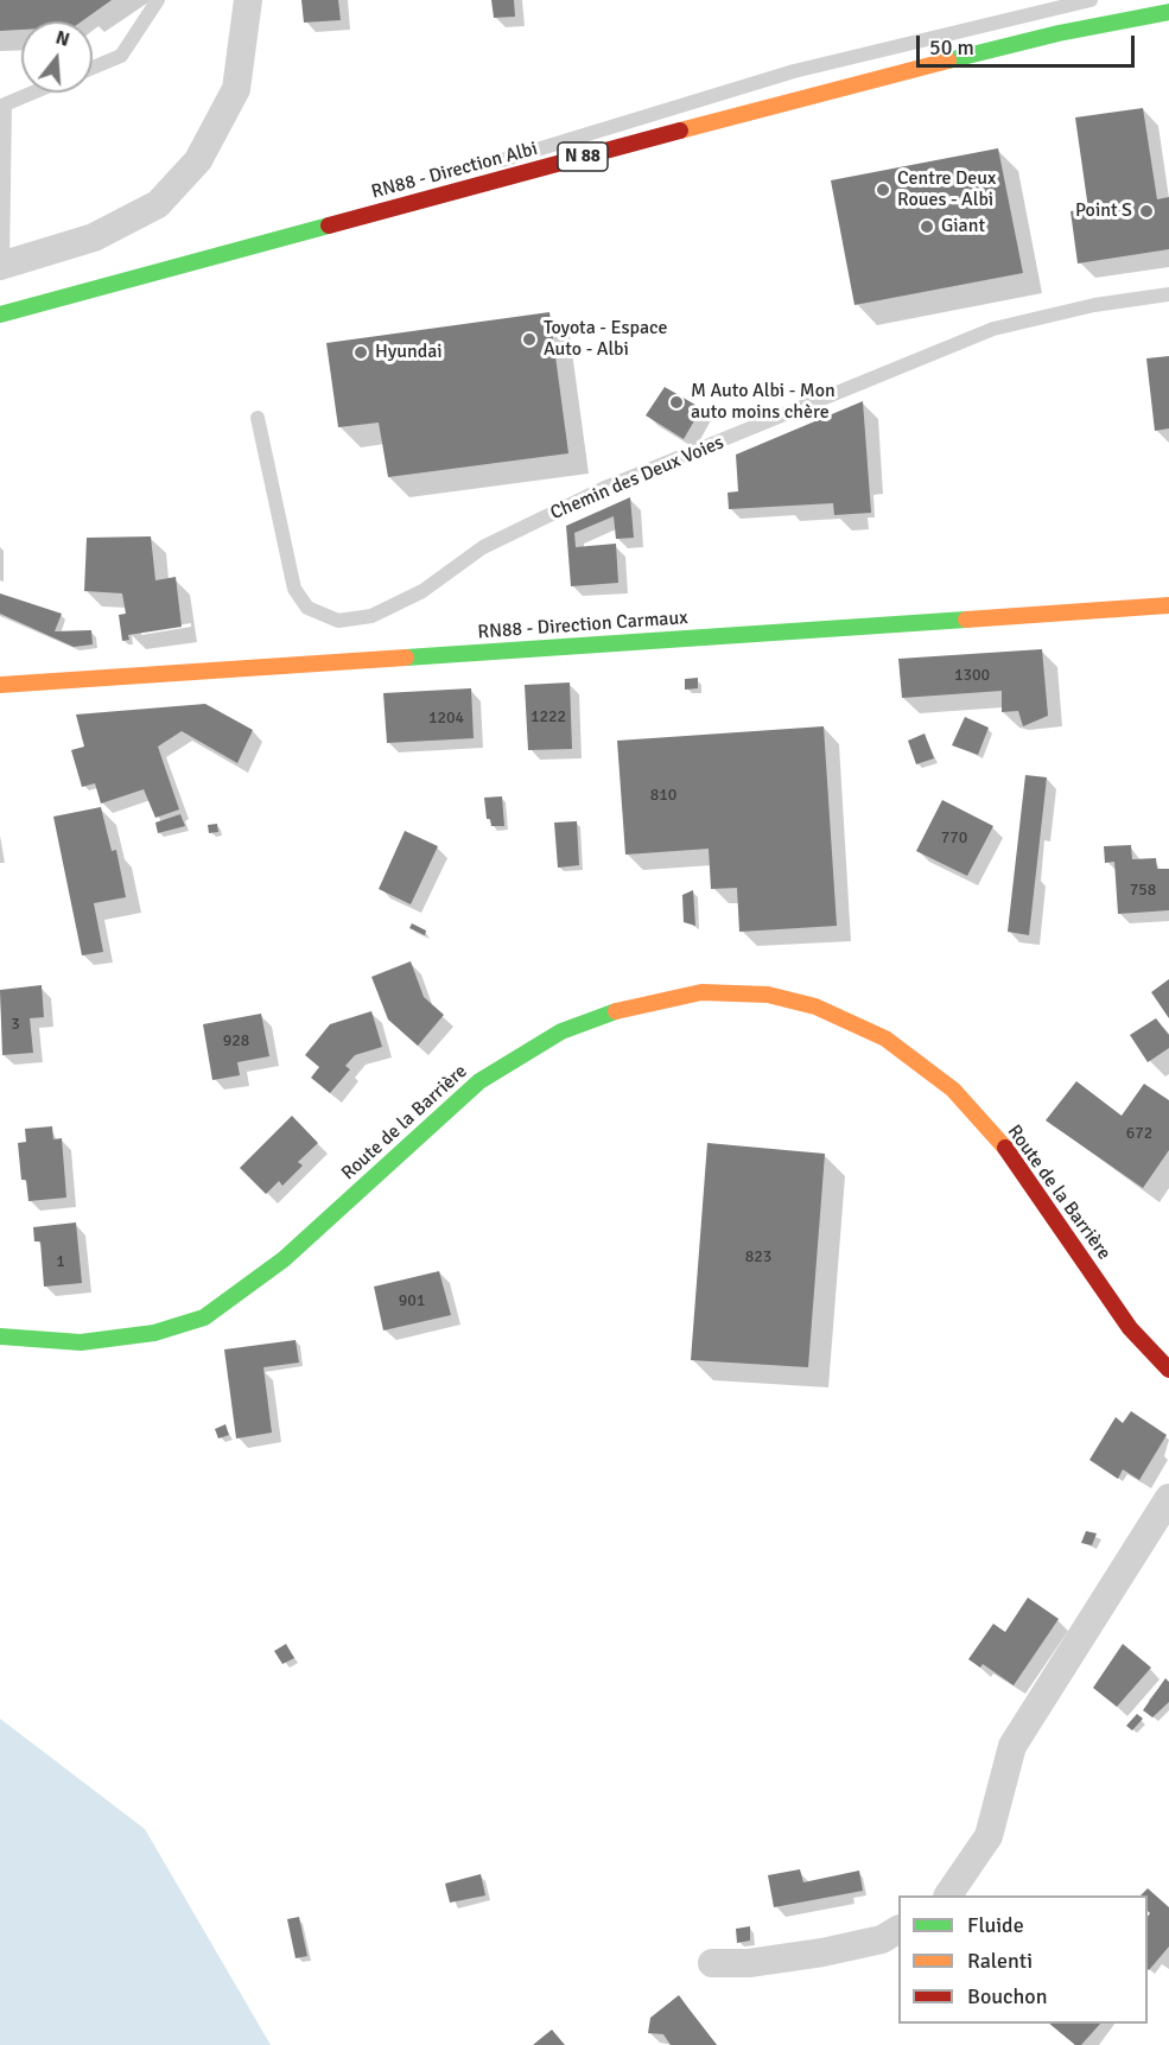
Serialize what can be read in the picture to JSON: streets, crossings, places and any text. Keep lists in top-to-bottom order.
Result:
{
  "streets": {
    "main road": [
      "N 88",
      "RN88 - Direction Albi",
      "RN88 - Direction Carmaux",
      "Route de la Barrière"
    ],
    "lane": ["Chemin des Deux Voies"]
  },
  "places": [
    "Centre Deux Roues - Albi",
    "Point S",
    "Giant",
    "Toyota - Espace Auto - Albi",
    "Hyundai",
    "M Auto Albi - Mon auto moins chère"
  ],
  "house_numbers": [
    "1300",
    "1222",
    "1204",
    "810",
    "770",
    "758",
    "3",
    "928",
    "672",
    "823",
    "1",
    "901"
  ],
  "legend": ["Fluide", "Ralenti", "Bouchon"],
  "scale_bar": "50 m",
  "north": "top"
}
